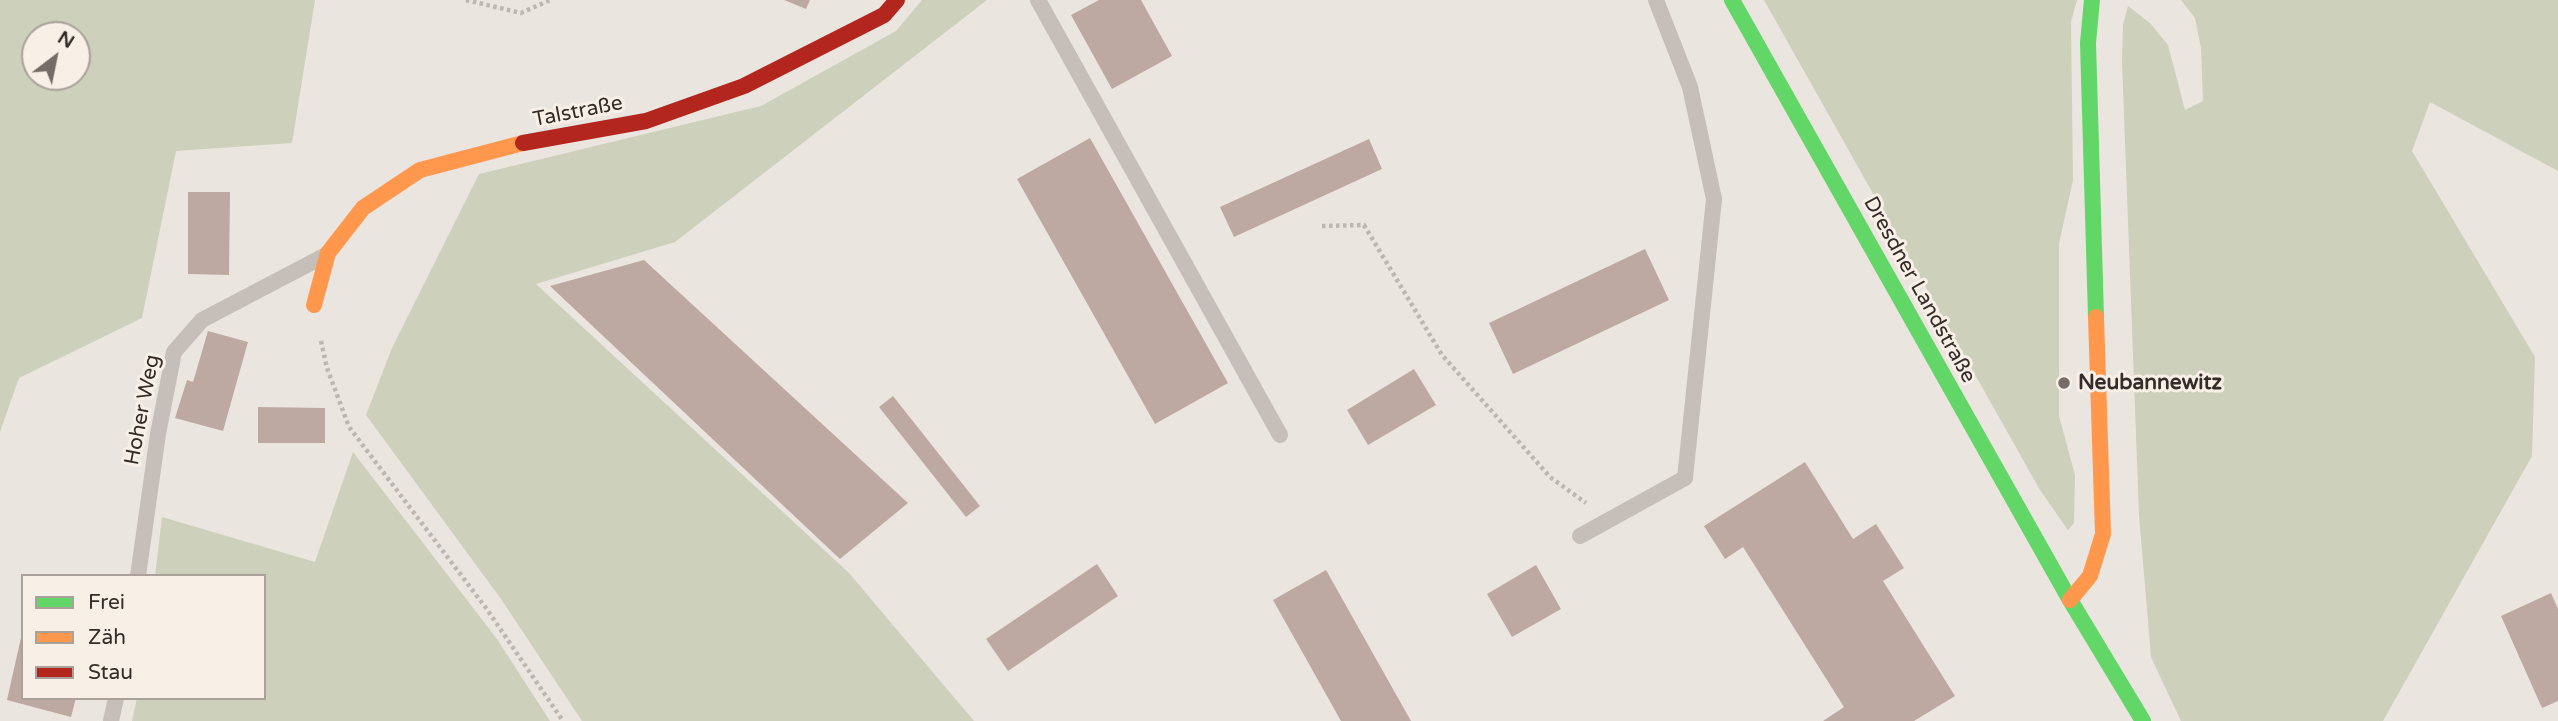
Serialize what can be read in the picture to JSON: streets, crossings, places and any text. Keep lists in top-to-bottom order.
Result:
{
  "streets": {
    "street": ["Talstraße", "Dresdner Landstraße"],
    "lane": ["Hoher Weg"]
  },
  "crossings": [
    ["Talstraße", "Hoher Weg"]
  ],
  "places": ["Neubannewitz"],
  "legend": ["Frei", "Zäh", "Stau"],
  "north": "top right"
}
